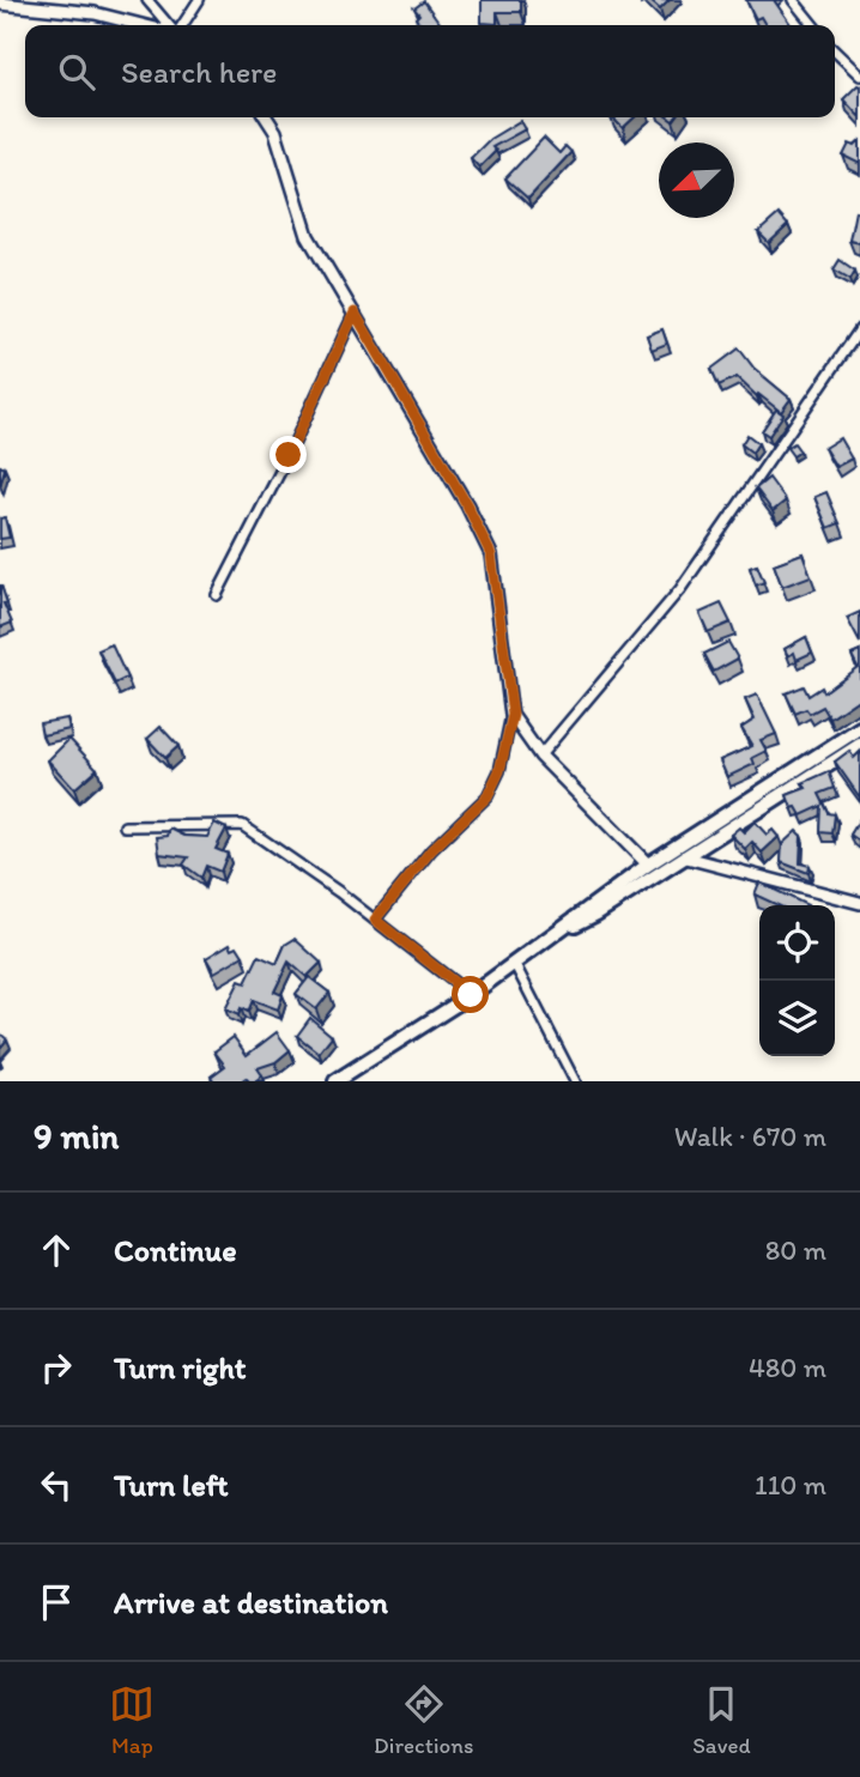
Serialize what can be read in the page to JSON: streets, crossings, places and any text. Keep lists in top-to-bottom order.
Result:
{
  "north": "bottom left",
  "page": {
    "search": "Search here",
    "heading": ["9 min", "Walk · 670 m"],
    "list": [
      ["Continue", "80 m"],
      ["Turn right", "480 m"],
      ["Turn left", "110 m"],
      "Arrive at destination"
    ],
    "nav": ["Map", "Directions", "Saved"]
  }
}
